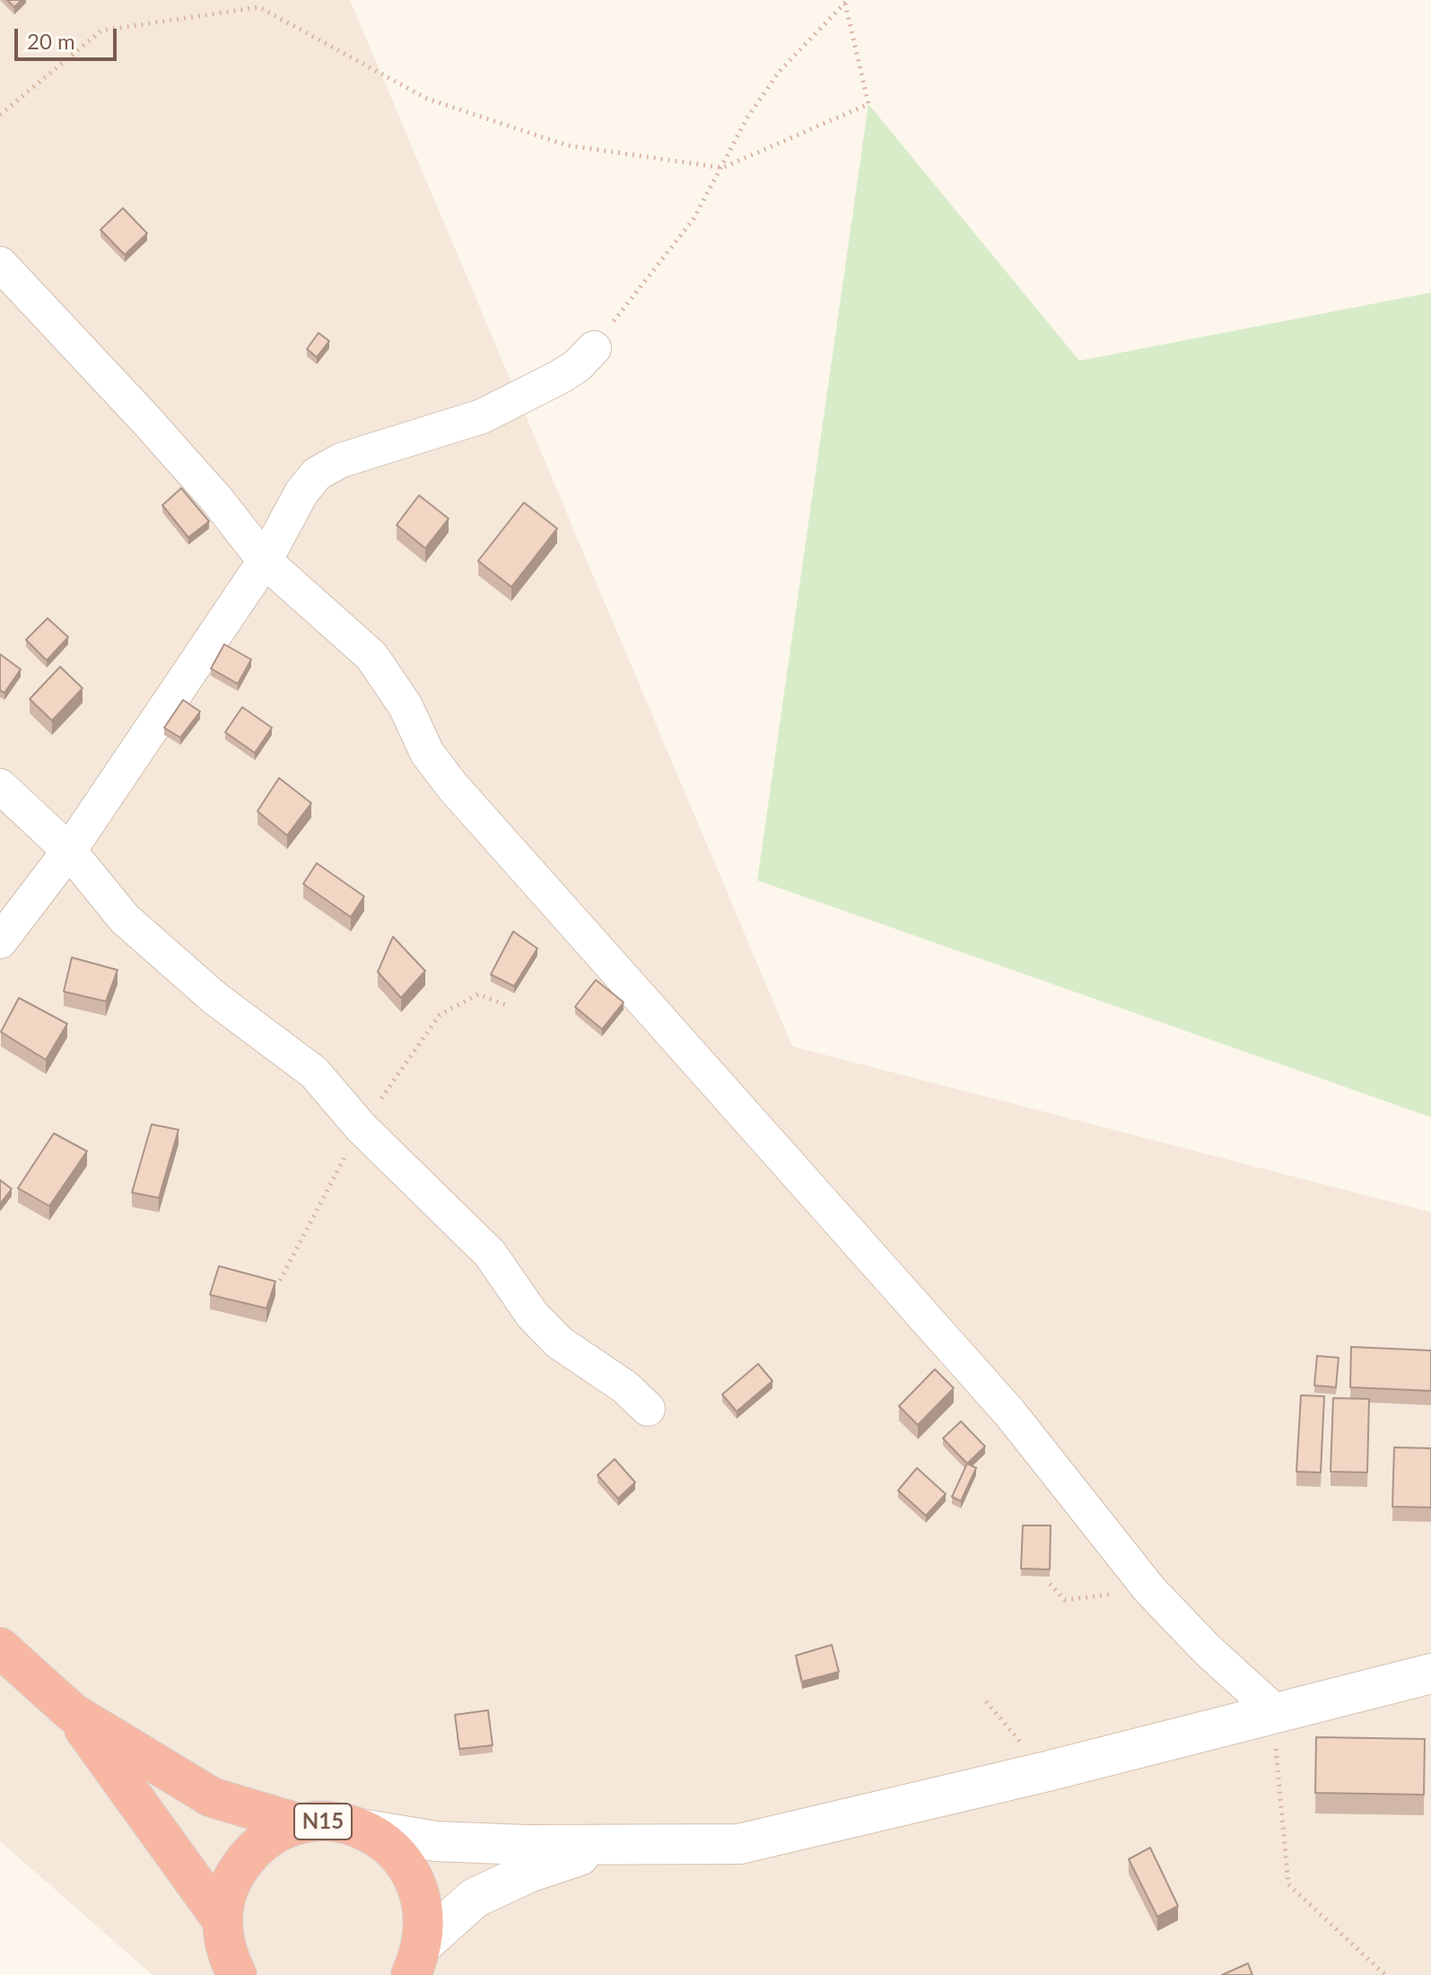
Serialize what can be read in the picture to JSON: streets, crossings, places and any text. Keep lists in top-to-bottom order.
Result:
{
  "streets": {
    "highway": ["N15"]
  },
  "scale_bar": "20 m"
}
